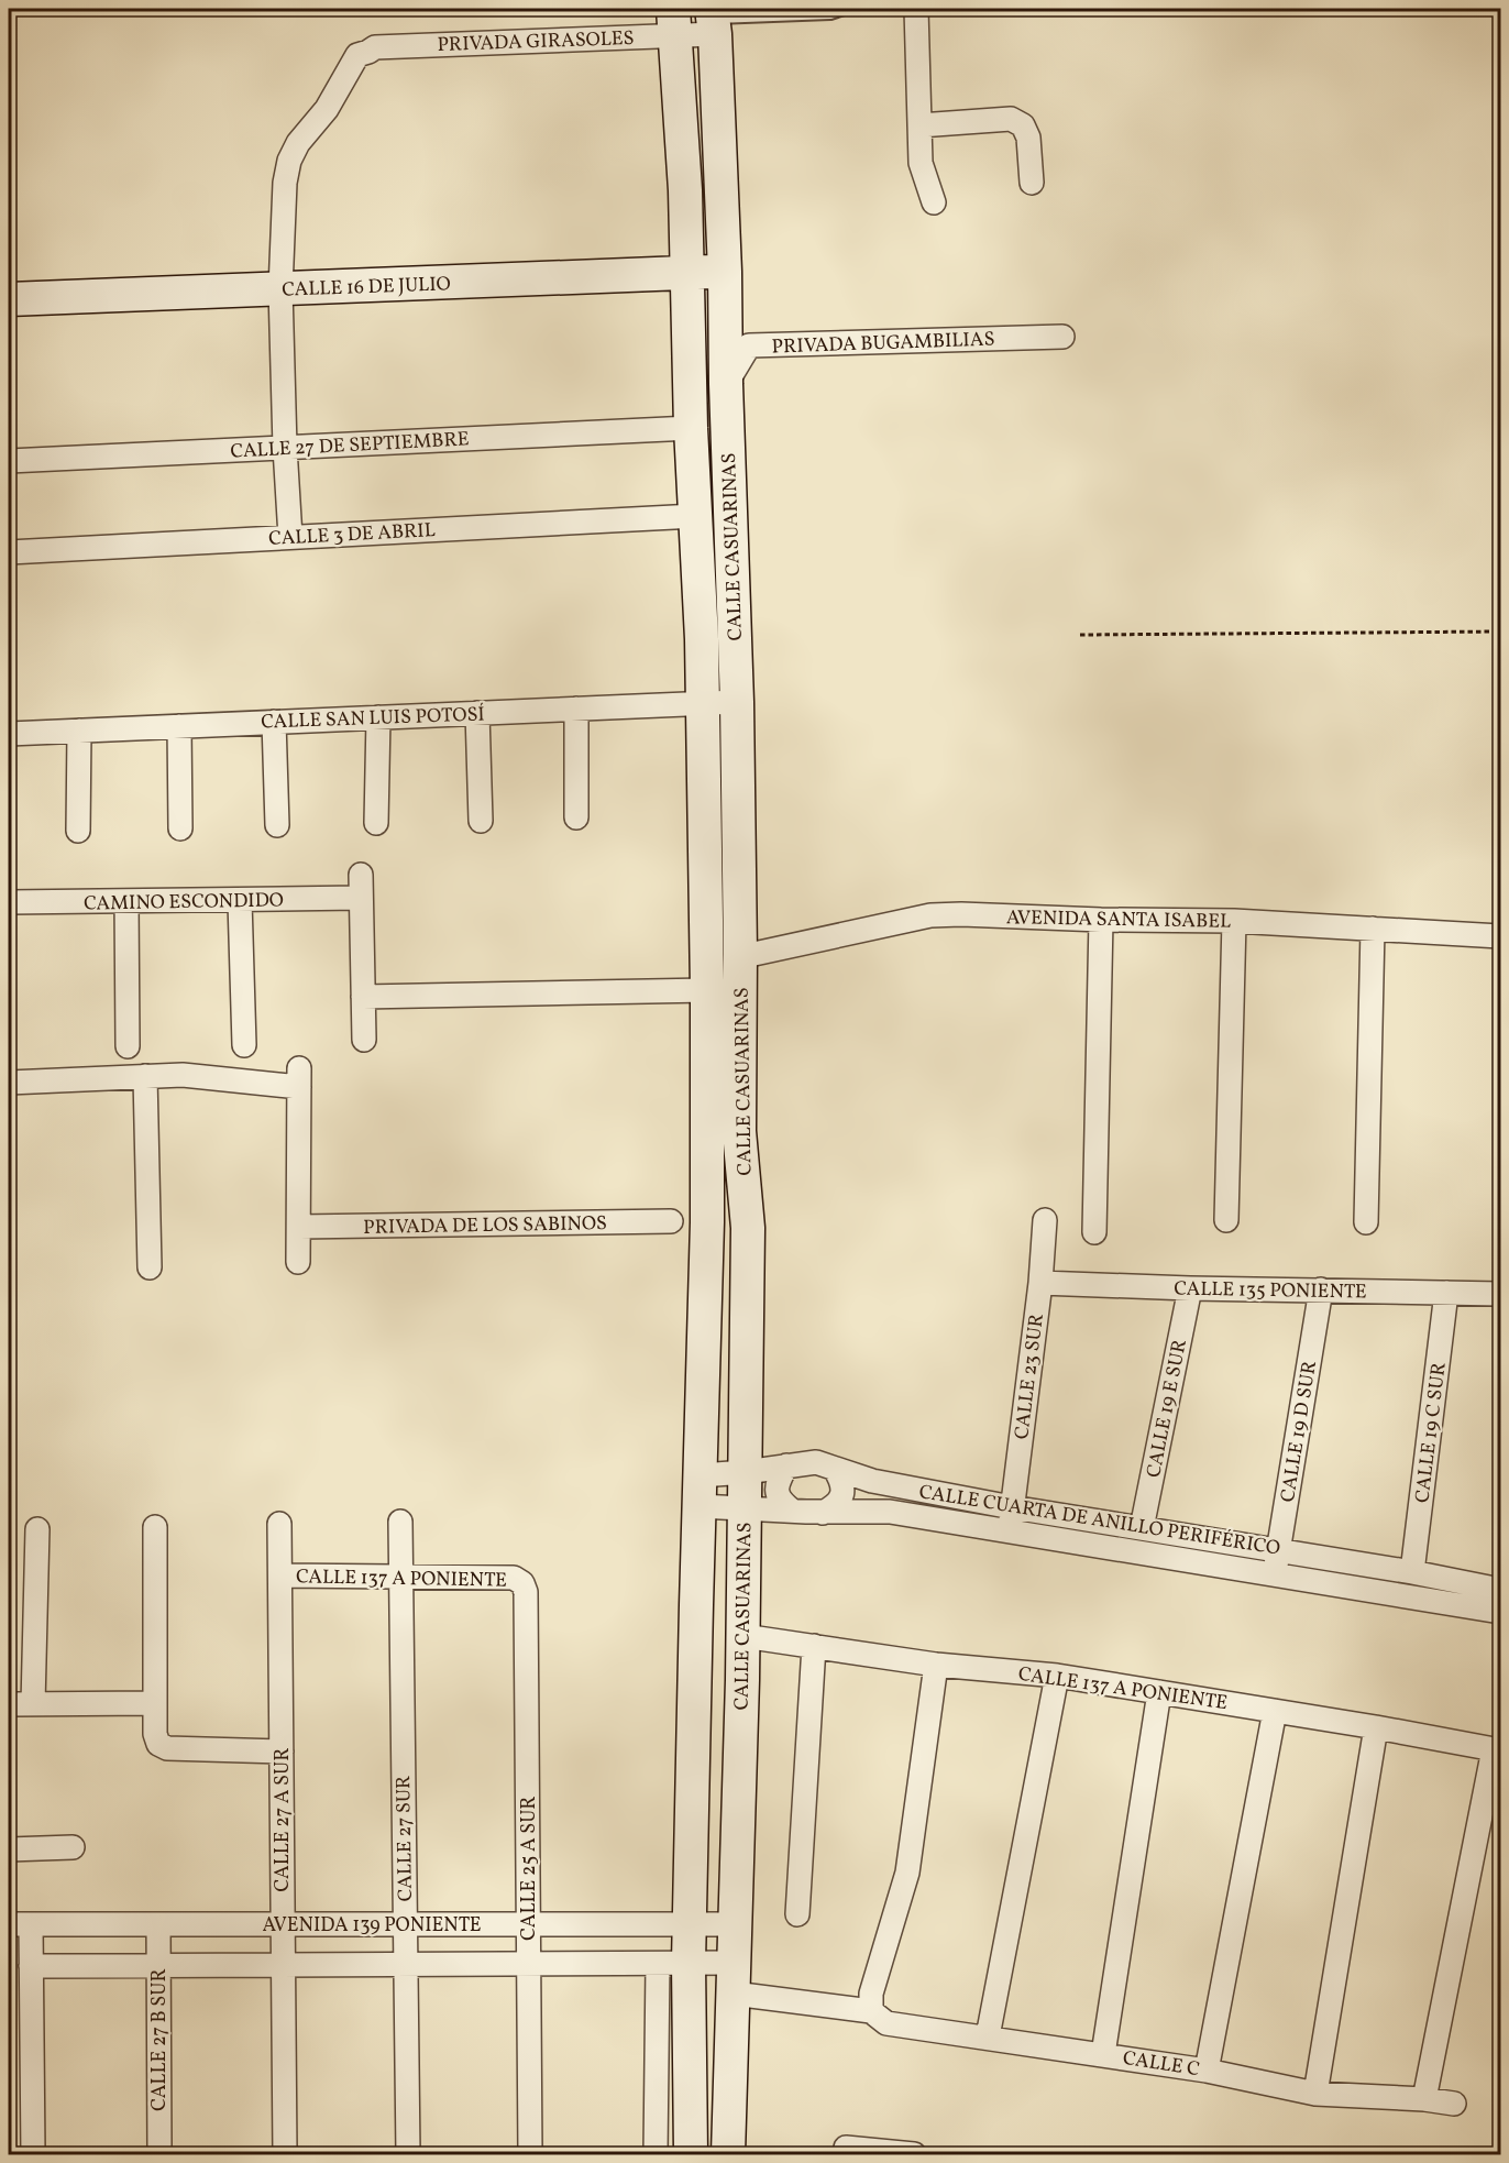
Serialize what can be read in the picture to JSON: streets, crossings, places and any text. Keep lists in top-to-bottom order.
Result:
{
  "streets": {
    "main road": ["CALLE 16 DE JULIO", "CALLE CASUARINAS"],
    "street": [
      "PRIVADA GIRASOLES",
      "PRIVADA BUGAMBILIAS",
      "CALLE 27 DE SEPTIEMBRE",
      "CALLE 3 DE ABRIL",
      "CALLE SAN LUIS POTOSÍ",
      "CAMINO ESCONDIDO",
      "AVENIDA SANTA ISABEL",
      "PRIVADA DE LOS SABINOS",
      "CALLE 135 PONIENTE",
      "CALLE 23 SUR",
      "CALLE 19 E SUR",
      "CALLE 19 D SUR",
      "CALLE 19 C SUR",
      "CALLE CUARTA DE ANILLO PERIFÉRICO",
      "CALLE 137 A PONIENTE",
      "CALLE 27 A SUR",
      "CALLE 27 SUR",
      "CALLE 25 A SUR",
      "AVENIDA 139 PONIENTE",
      "CALLE 27 B SUR",
      "CALLE C"
    ]
  },
  "crossings": [
    ["PRIVADA GIRASOLES", "CALLE 16 DE JULIO"],
    ["PRIVADA GIRASOLES", "CALLE CASUARINAS"],
    ["CALLE 16 DE JULIO", "CALLE CASUARINAS"],
    ["PRIVADA BUGAMBILIAS", "CALLE CASUARINAS"],
    ["CALLE 27 DE SEPTIEMBRE", "CALLE CASUARINAS"],
    ["CALLE 3 DE ABRIL", "CALLE CASUARINAS"],
    ["CALLE CASUARINAS", "CALLE SAN LUIS POTOSÍ"],
    ["CALLE CASUARINAS", "AVENIDA SANTA ISABEL"],
    ["CALLE CASUARINAS", "CALLE CUARTA DE ANILLO PERIFÉRICO"],
    ["CALLE CASUARINAS", "CALLE 137 A PONIENTE"],
    ["CALLE CASUARINAS", "AVENIDA 139 PONIENTE"],
    ["CALLE 135 PONIENTE", "CALLE 23 SUR"],
    ["CALLE 135 PONIENTE", "CALLE 19 E SUR"],
    ["CALLE 135 PONIENTE", "CALLE 19 D SUR"],
    ["CALLE 135 PONIENTE", "CALLE 19 C SUR"],
    ["CALLE 23 SUR", "CALLE CUARTA DE ANILLO PERIFÉRICO"],
    ["CALLE 19 E SUR", "CALLE CUARTA DE ANILLO PERIFÉRICO"],
    ["CALLE 19 D SUR", "CALLE CUARTA DE ANILLO PERIFÉRICO"],
    ["CALLE 19 C SUR", "CALLE CUARTA DE ANILLO PERIFÉRICO"],
    ["CALLE 137 A PONIENTE", "CALLE 27 A SUR"],
    ["CALLE 137 A PONIENTE", "CALLE 27 SUR"],
    ["CALLE 137 A PONIENTE", "CALLE 25 A SUR"],
    ["CALLE 27 A SUR", "AVENIDA 139 PONIENTE"],
    ["CALLE 27 SUR", "AVENIDA 139 PONIENTE"],
    ["CALLE 25 A SUR", "AVENIDA 139 PONIENTE"],
    ["AVENIDA 139 PONIENTE", "CALLE 27 B SUR"],
    ["AVENIDA 139 PONIENTE", "CALLE C"]
  ]
}
